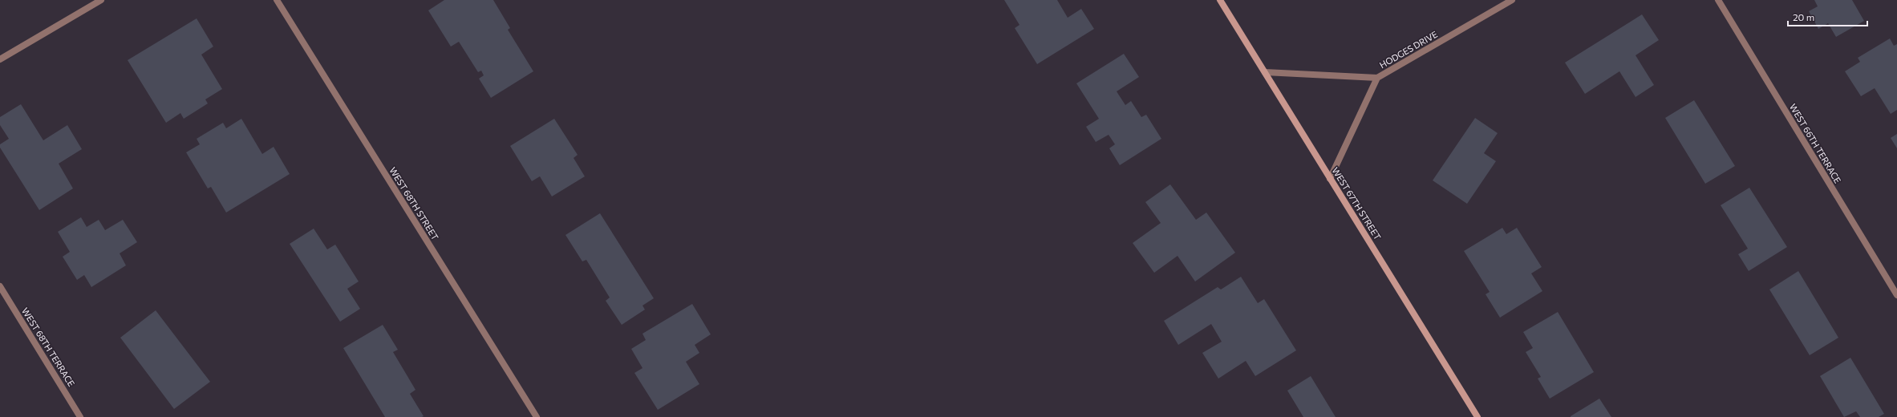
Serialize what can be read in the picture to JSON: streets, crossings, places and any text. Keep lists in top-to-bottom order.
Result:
{
  "streets": {
    "street": [
      "HODGES DRIVE",
      "WEST 66TH TERRACE",
      "WEST 68TH STREET",
      "WEST 67TH STREET",
      "WEST 68TH TERRACE"
    ]
  },
  "crossings": [
    ["HODGES DRIVE", "WEST 67TH STREET"]
  ],
  "scale_bar": "20 m"
}
